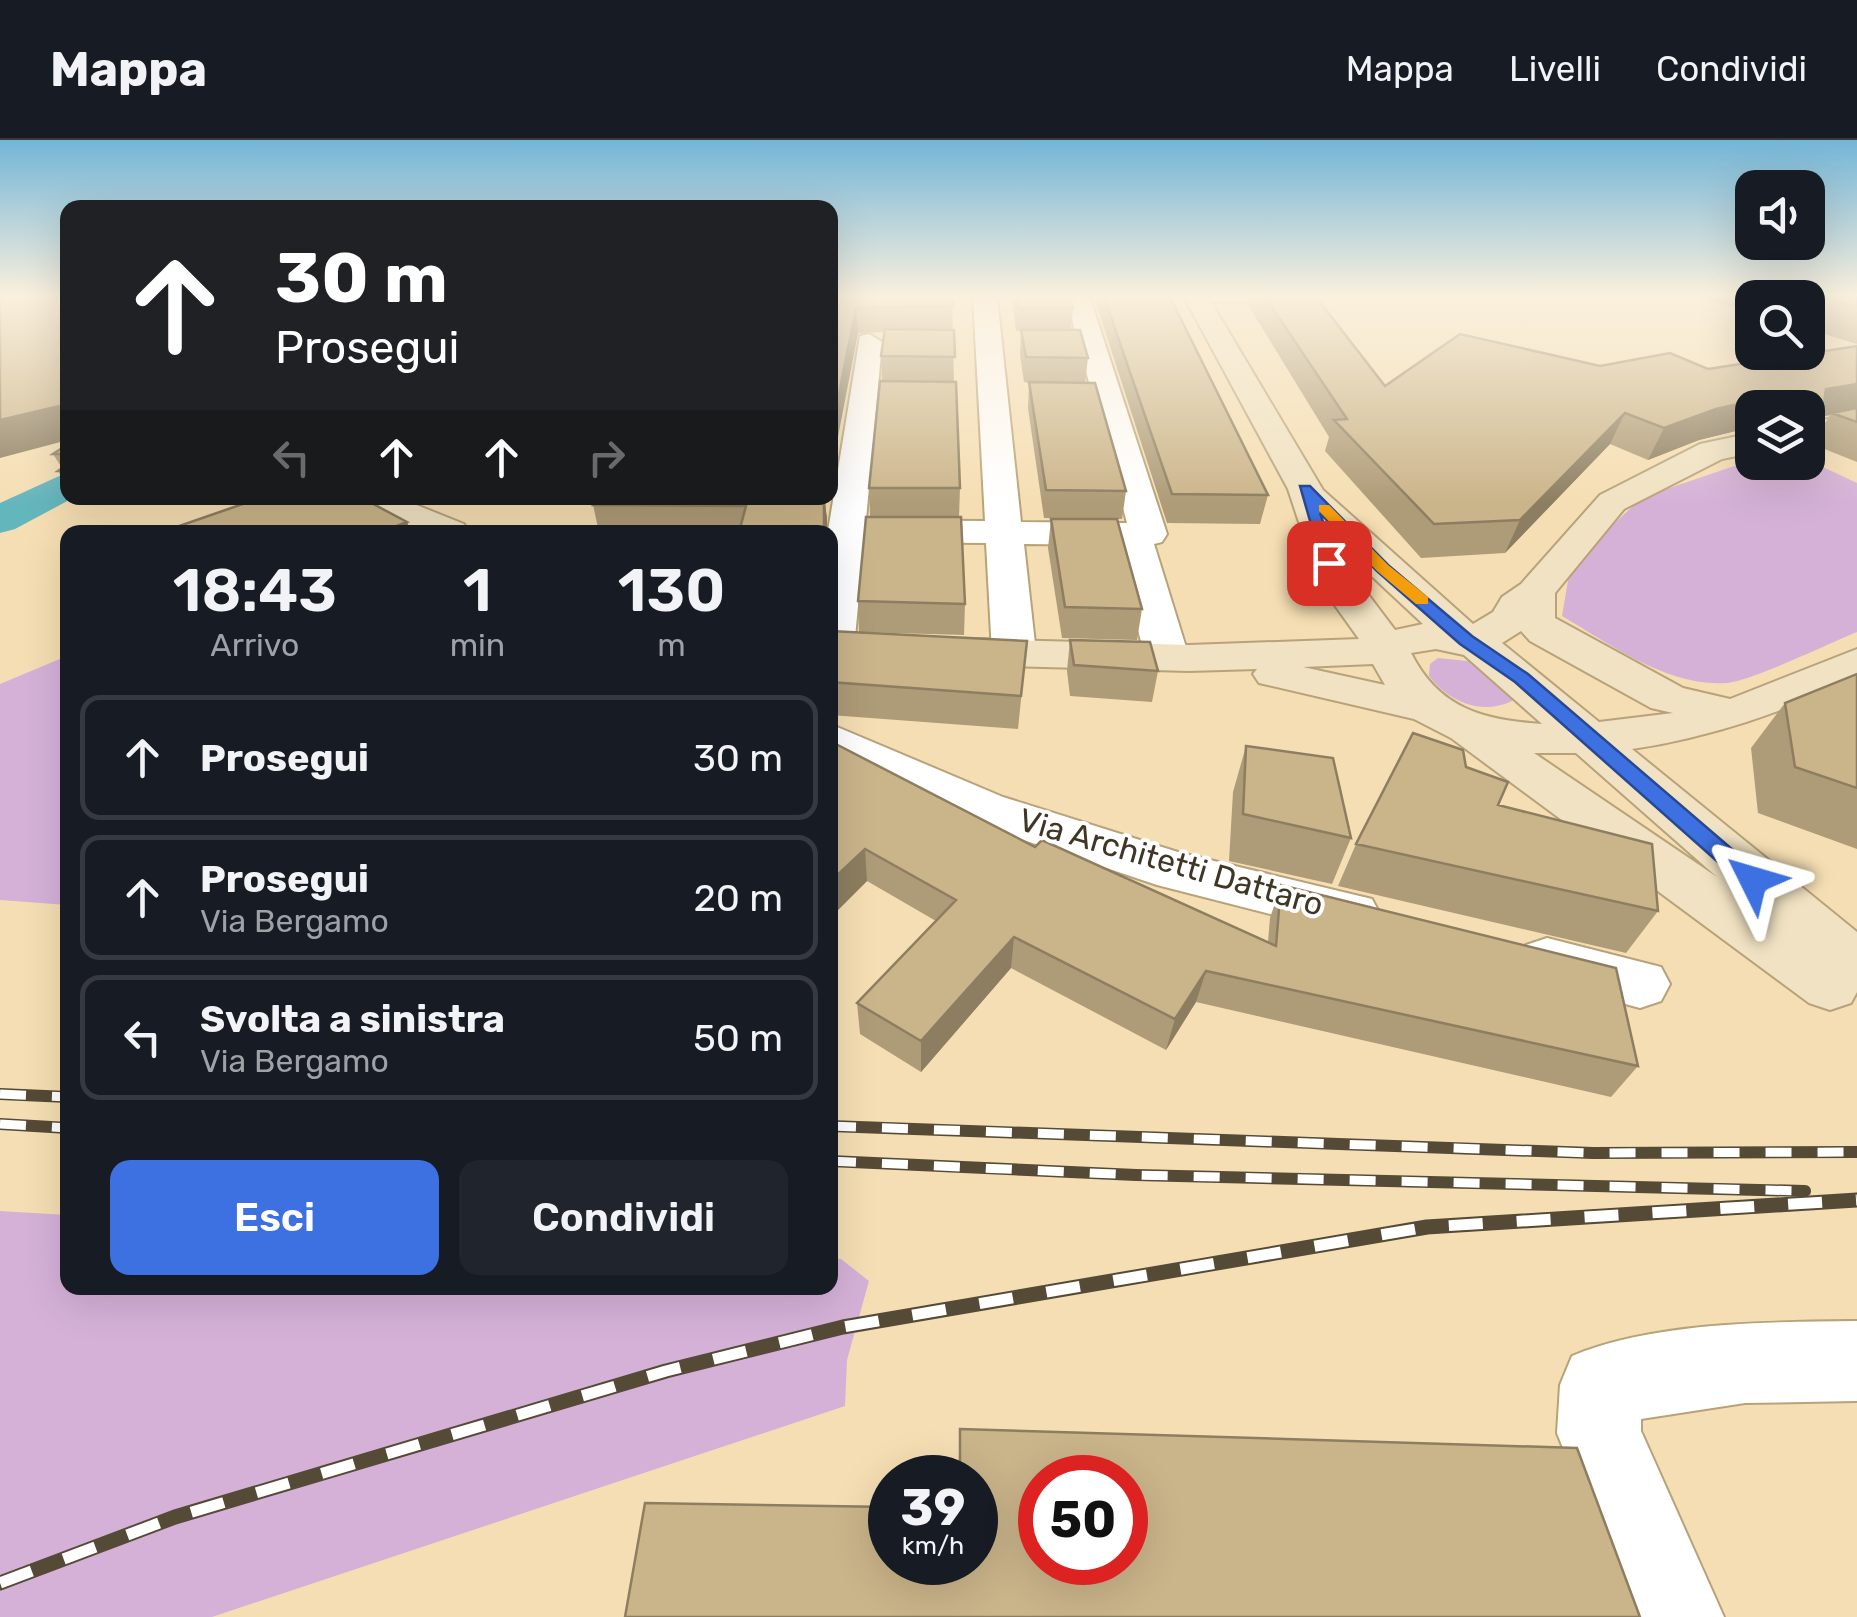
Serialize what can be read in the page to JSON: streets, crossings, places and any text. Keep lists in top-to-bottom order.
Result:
{
  "streets": {
    "street": ["Via Architetti Dattaro"]
  },
  "page": {
    "header": "Mappa",
    "nav": ["Mappa", "Livelli", "Condividi"],
    "turn": ["30 m", "Prosegui"],
    "eta": [
      "18:43",
      "Arrivo",
      "1",
      "min",
      "130",
      "m"
    ],
    "list": [
      {
        "name": "Prosegui",
        "value": "30 m"
      },
      {
        "name": "Prosegui",
        "note": "Via Bergamo",
        "value": "20 m"
      },
      {
        "name": "Svolta a sinistra",
        "note": "Via Bergamo",
        "value": "50 m"
      }
    ],
    "buttons": ["Esci", "Condividi"],
    "speed": "39 km/h",
    "limit": "50"
  }
}
